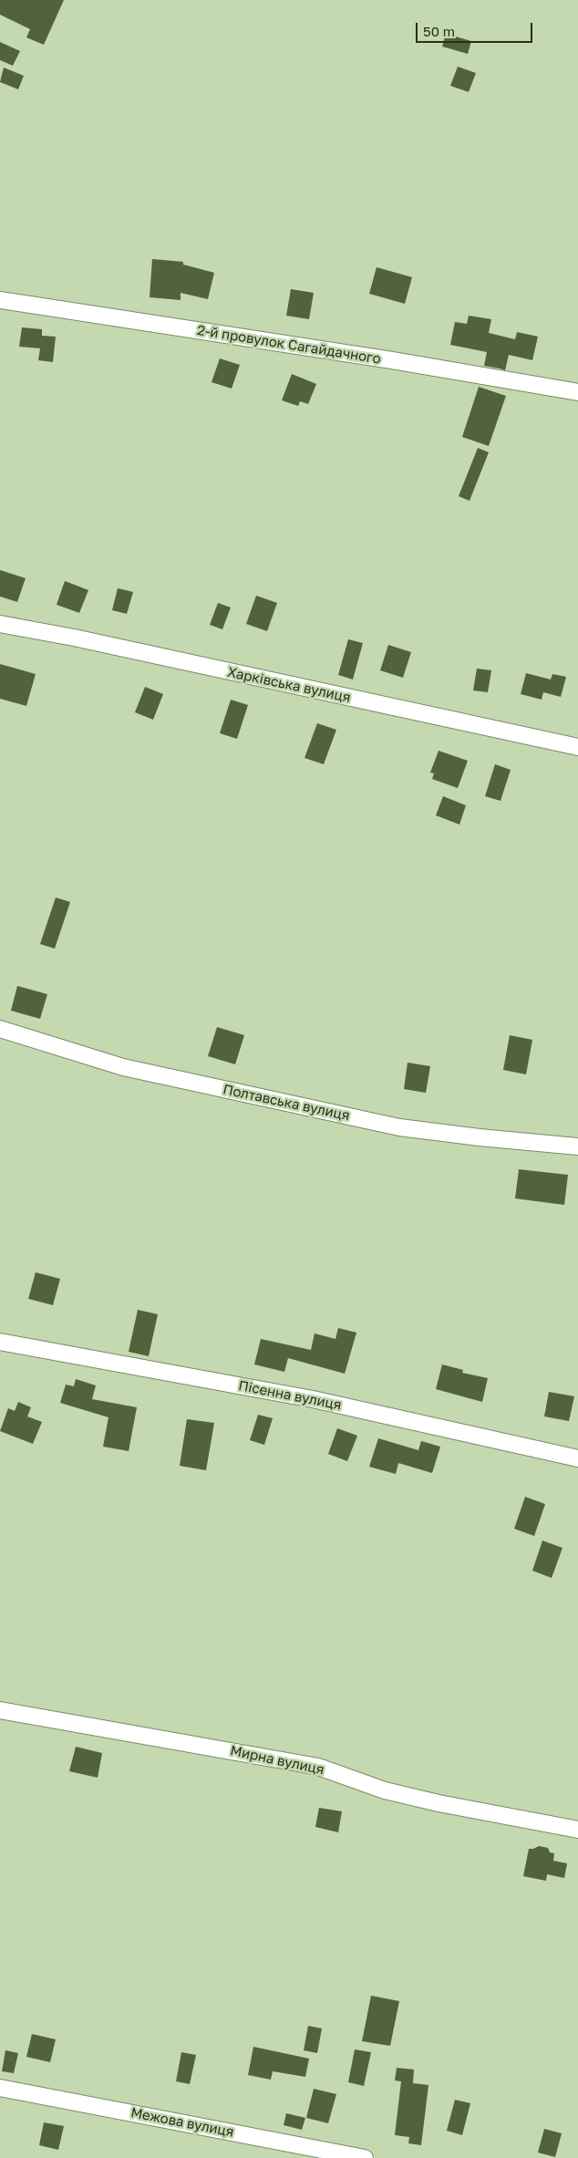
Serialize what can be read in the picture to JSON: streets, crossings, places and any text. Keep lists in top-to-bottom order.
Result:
{
  "streets": {
    "street": [
      "2-й провулок Сагайдачного",
      "Харківська вулиця",
      "Полтавська вулиця",
      "Пісенна вулиця",
      "Мирна вулиця",
      "Межова вулиця"
    ]
  },
  "scale_bar": "50 m"
}
